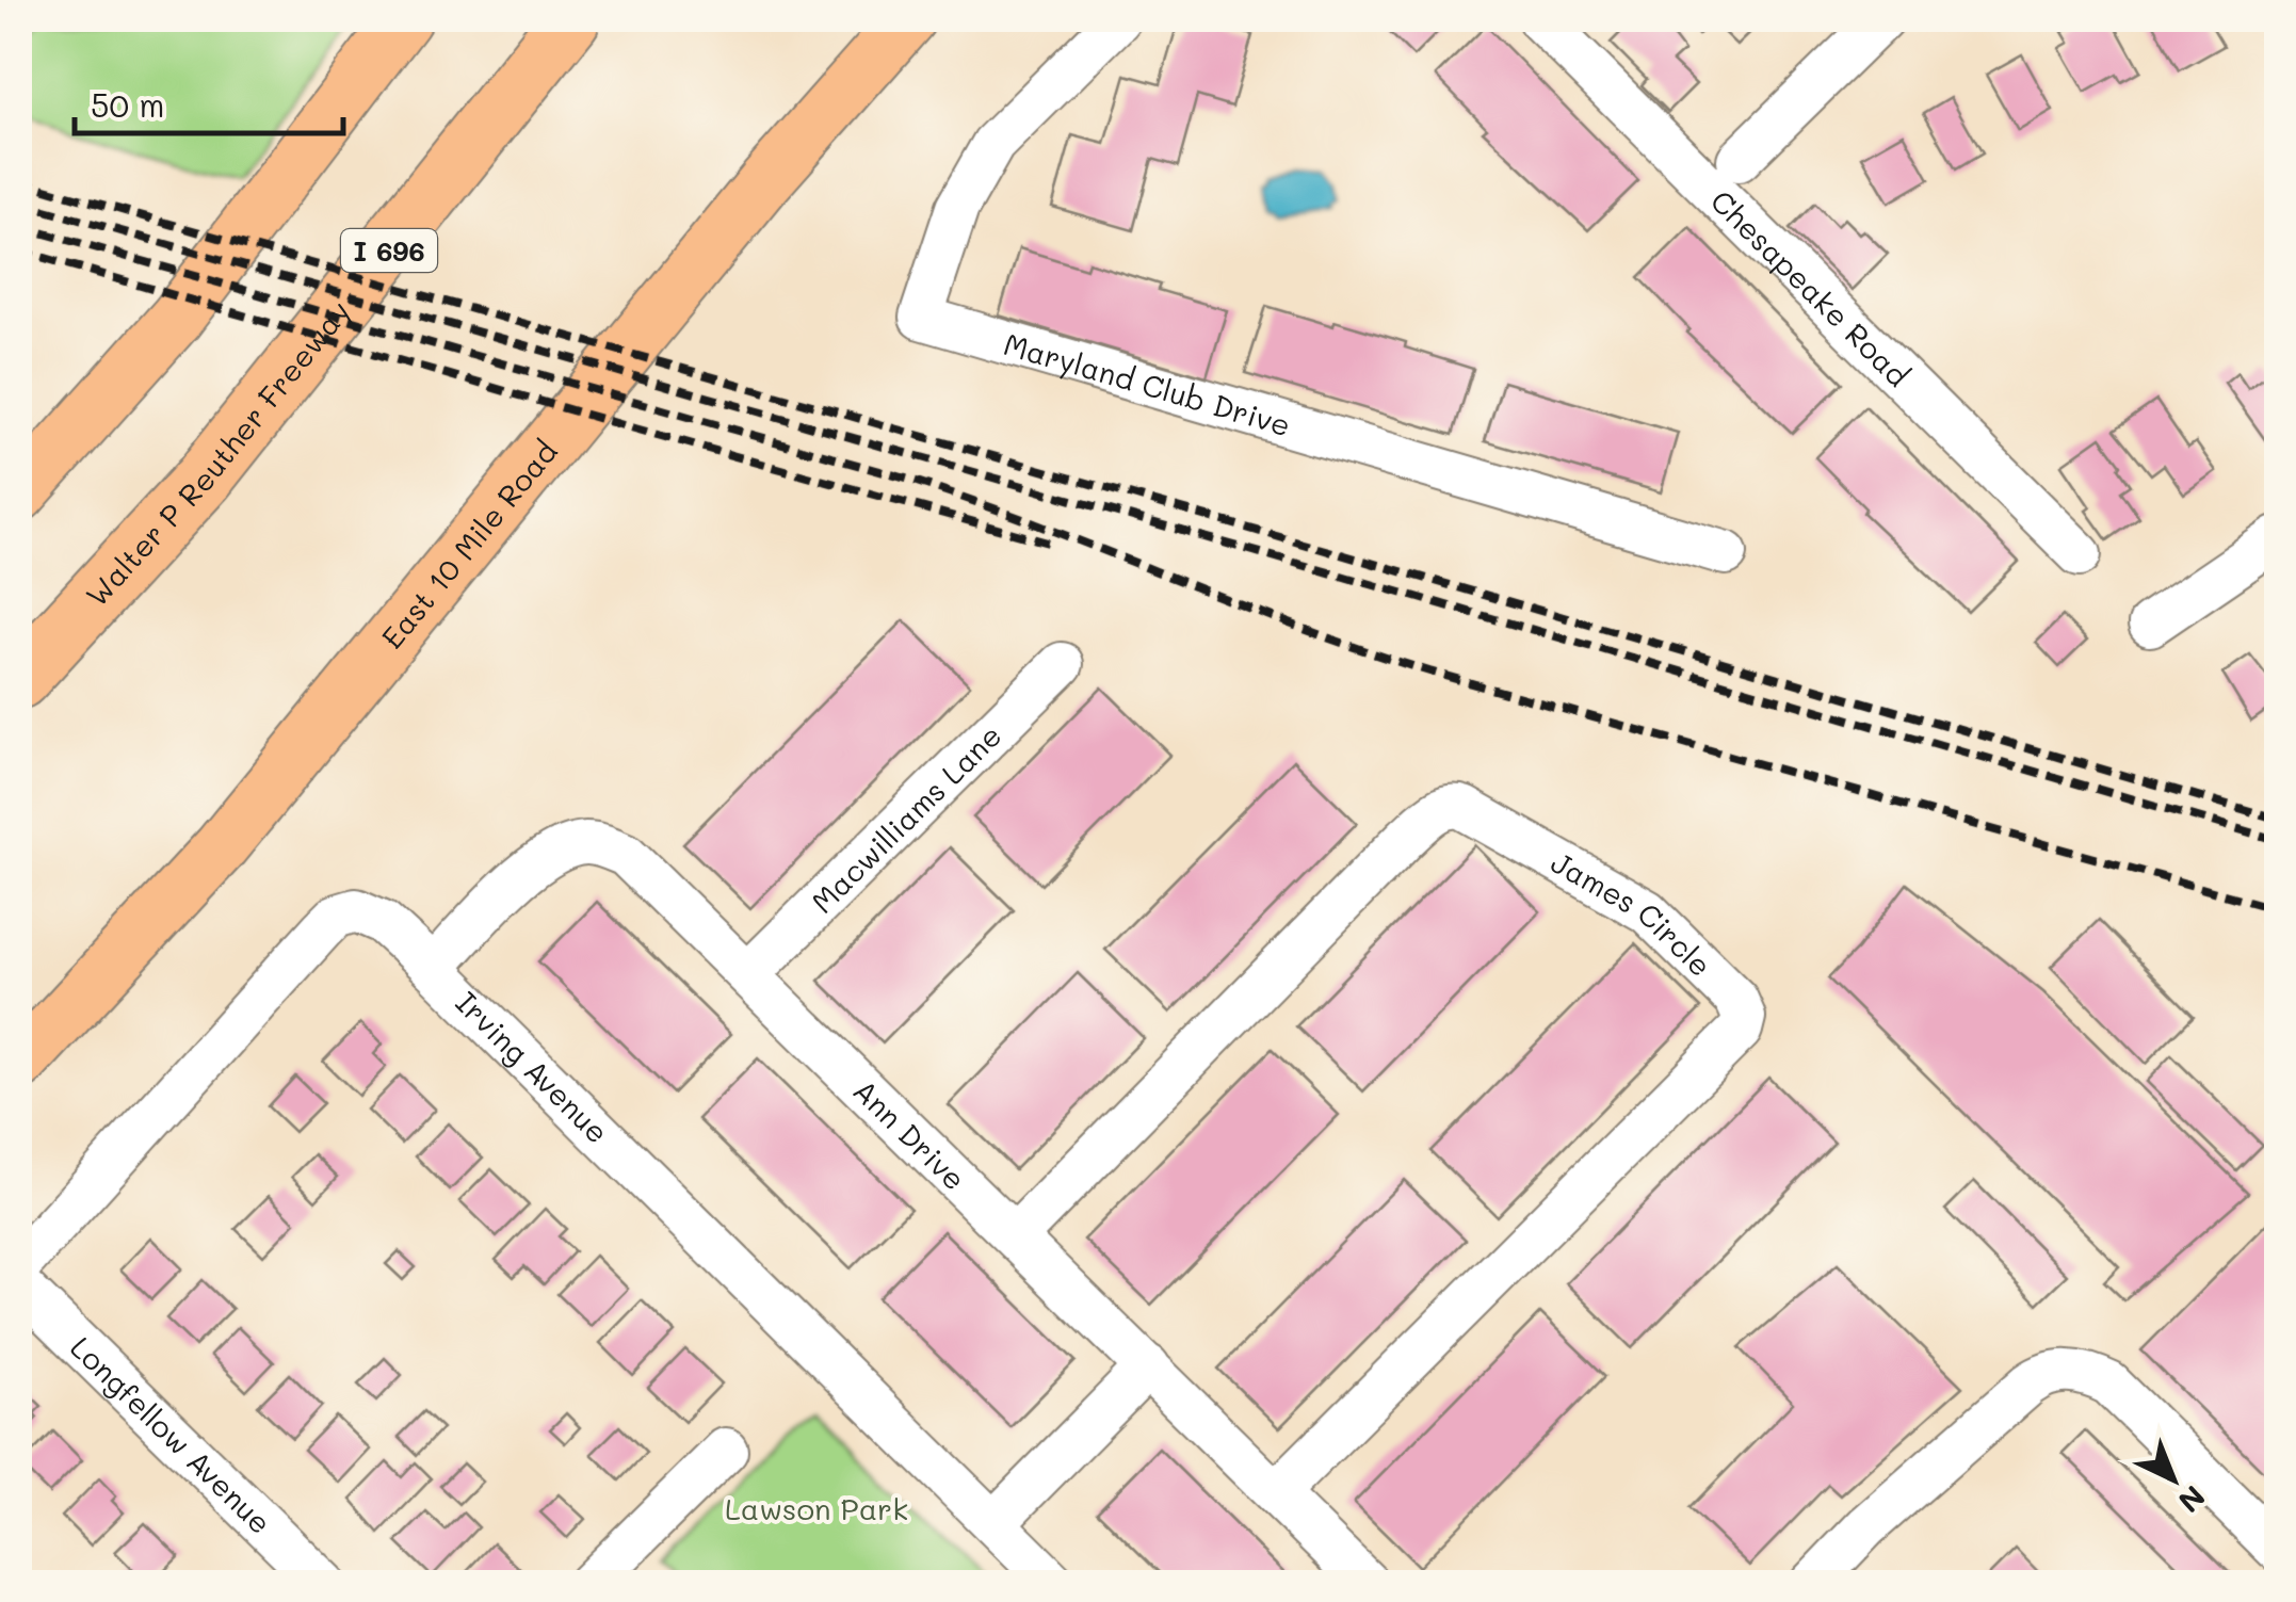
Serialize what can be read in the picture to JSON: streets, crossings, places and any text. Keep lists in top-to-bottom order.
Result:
{
  "streets": {
    "highway": ["I 696", "Walter P Reuther Freeway"],
    "main road": ["East 10 Mile Road"],
    "street": [
      "Chesapeake Road",
      "Maryland Club Drive",
      "Macwilliams Lane",
      "James Circle",
      "Irving Avenue",
      "Ann Drive",
      "Longfellow Avenue"
    ]
  },
  "crossings": [
    ["Macwilliams Lane", "Ann Drive"],
    ["James Circle", "Ann Drive"],
    ["Irving Avenue", "Ann Drive"]
  ],
  "parks": ["Lawson Park"],
  "scale_bar": "50 m",
  "north": "bottom right"
}
